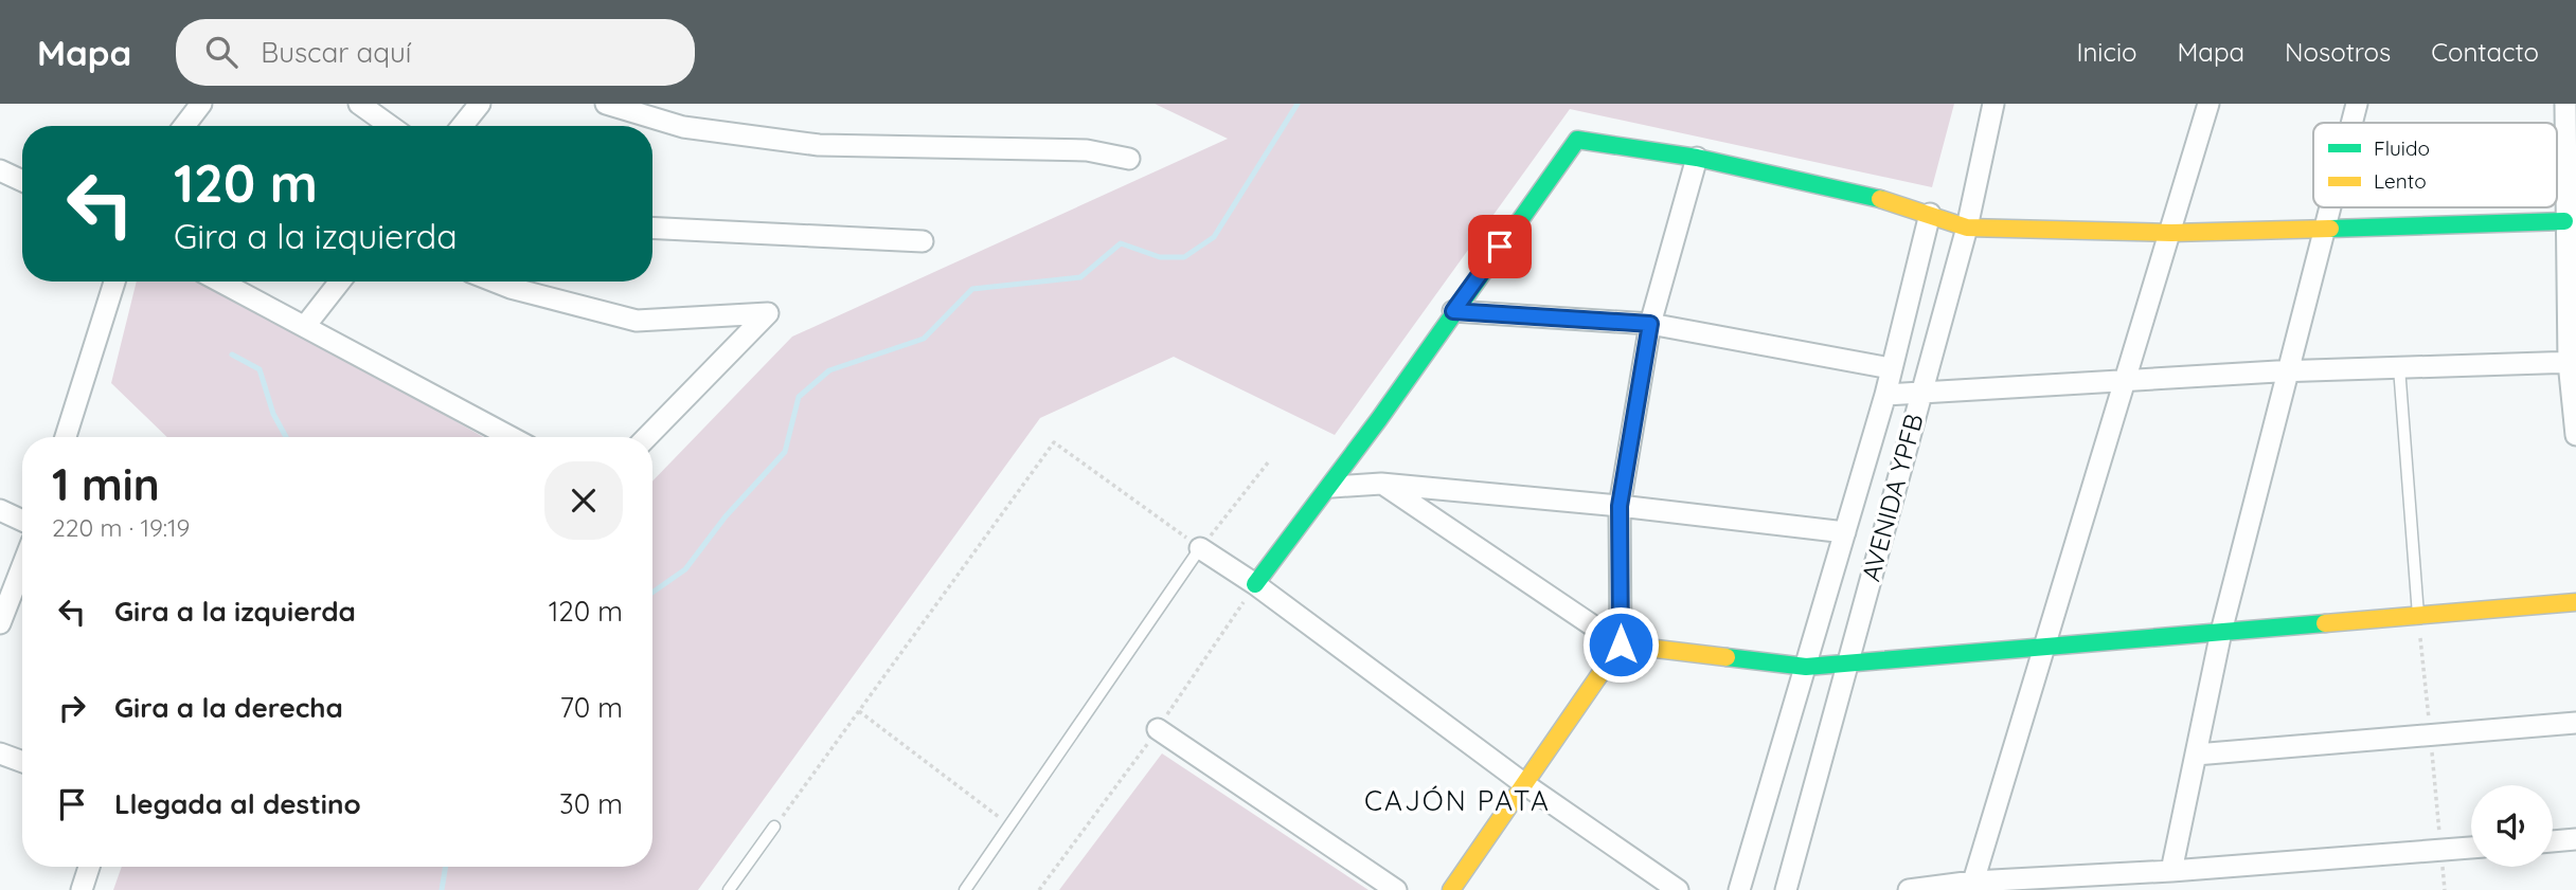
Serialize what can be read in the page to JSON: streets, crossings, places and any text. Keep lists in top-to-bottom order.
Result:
{
  "streets": {
    "street": ["AVENIDA YPFB"]
  },
  "districts": ["CAJÓN PATA"],
  "legend": ["Fluido", "Lento"],
  "page": {
    "header": "Mapa",
    "search": "Buscar aquí",
    "nav": [
      "Inicio",
      "Mapa",
      "Nosotros",
      "Contacto"
    ],
    "turn": ["120 m", "Gira a la izquierda"],
    "heading": ["1 min", "220 m · 19:19"],
    "list": [
      {
        "name": "Gira a la izquierda",
        "value": "120 m"
      },
      {
        "name": "Gira a la derecha",
        "value": "70 m"
      },
      {
        "name": "Llegada al destino",
        "value": "30 m"
      }
    ]
  }
}
